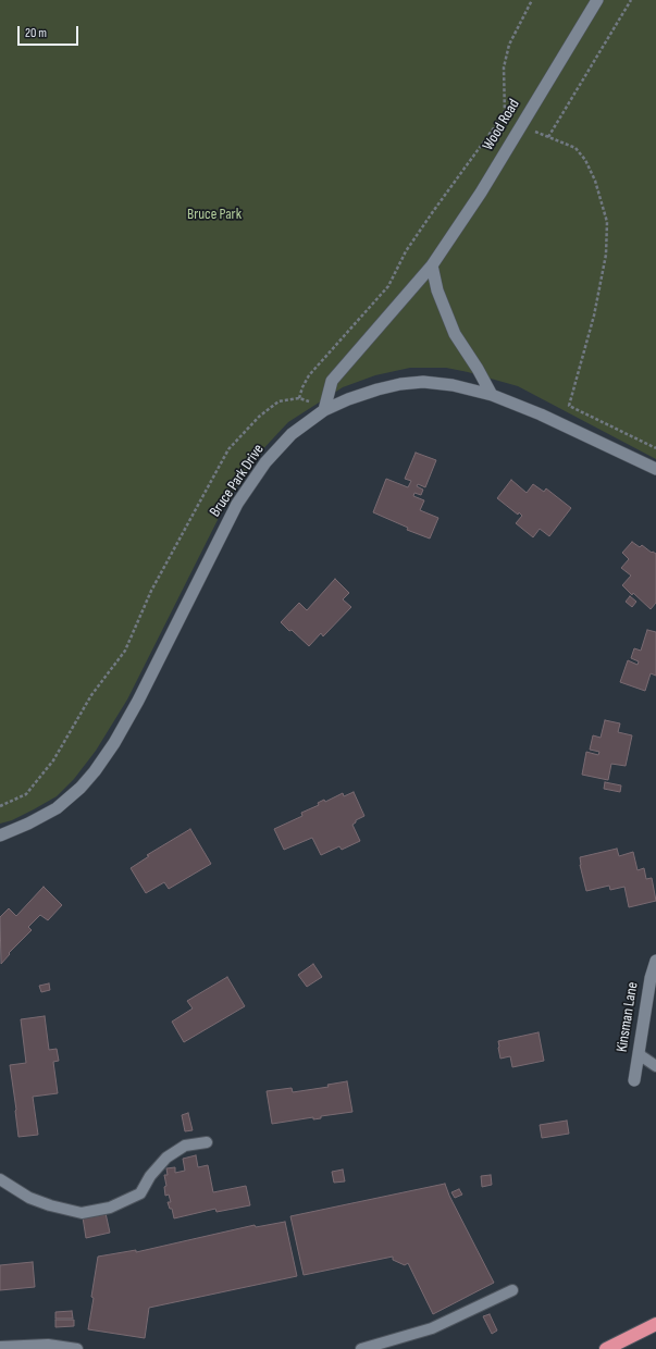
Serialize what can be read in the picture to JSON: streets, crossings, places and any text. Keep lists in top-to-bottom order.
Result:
{
  "streets": {
    "street": ["Wood Road", "Bruce Park Drive", "Kinsman Lane"]
  },
  "crossings": [
    ["Wood Road", "Bruce Park Drive"]
  ],
  "parks": ["Bruce Park"],
  "scale_bar": "20 m"
}
